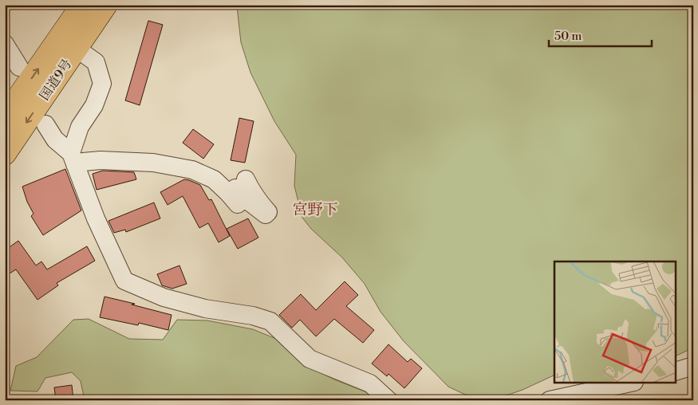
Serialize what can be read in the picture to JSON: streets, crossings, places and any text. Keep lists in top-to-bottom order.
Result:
{
  "streets": {
    "highway": ["国道9号"]
  },
  "districts": ["宮野下"],
  "scale_bar": "50 m"
}
